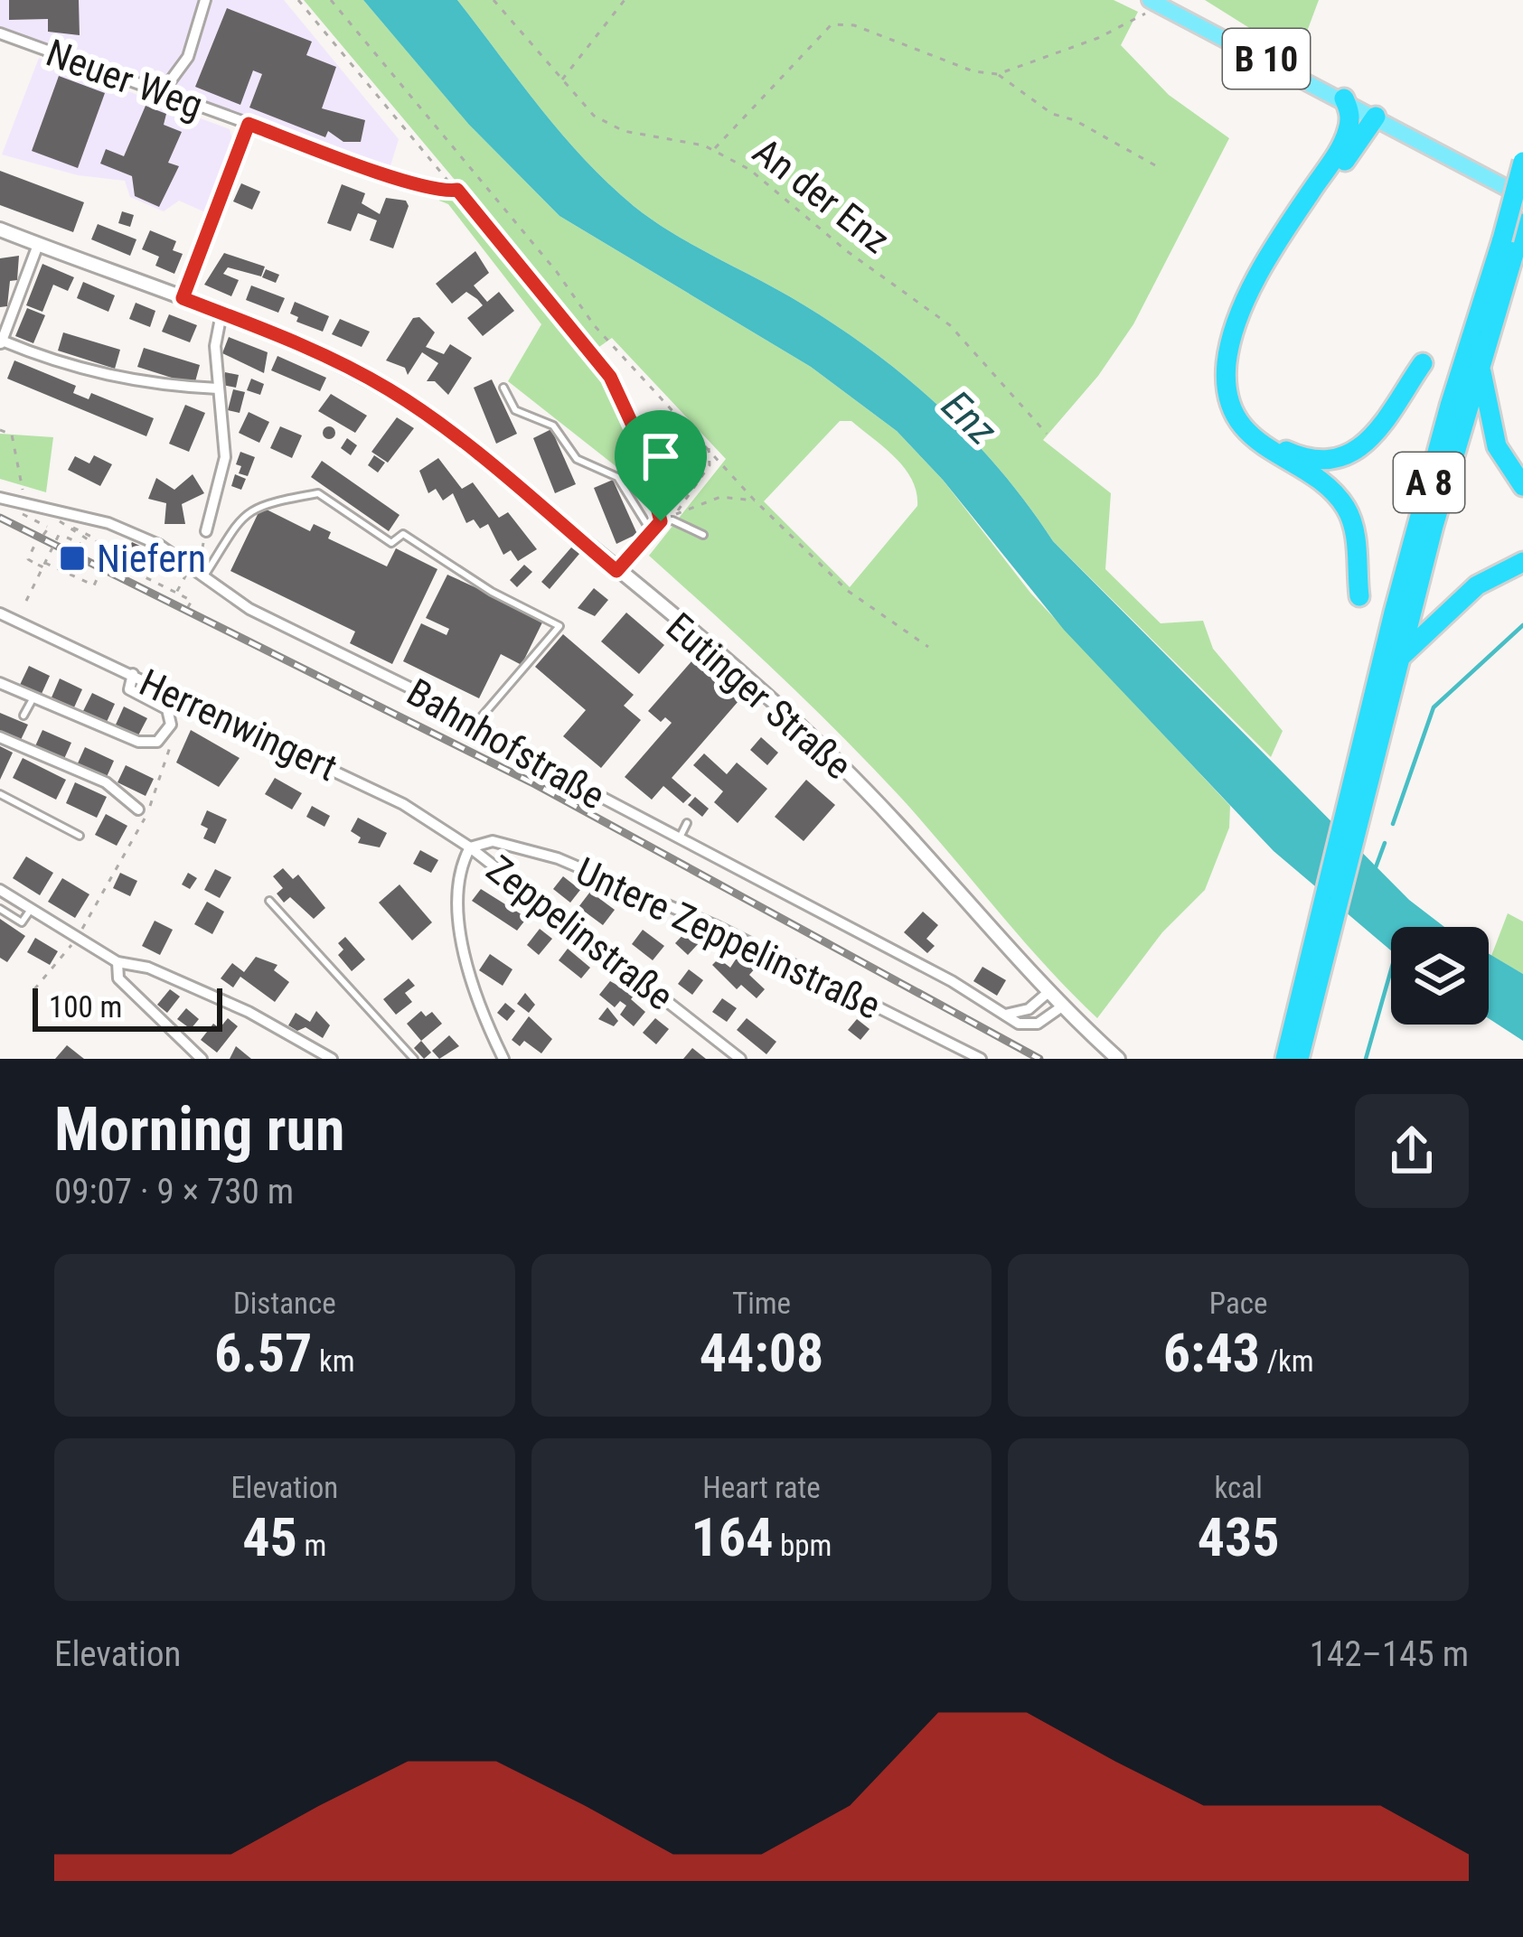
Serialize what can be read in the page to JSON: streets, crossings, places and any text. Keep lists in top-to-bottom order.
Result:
{
  "streets": {
    "highway": ["A 8"],
    "main road": ["B 10"],
    "street": [
      "Neuer Weg",
      "Eutinger Straße",
      "Herrenwingert",
      "Bahnhofstraße",
      "Zeppelinstraße",
      "Untere Zeppelinstraße"
    ],
    "path": ["An der Enz"]
  },
  "crossings": [
    ["Neuer Weg", "Eutinger Straße"],
    ["Herrenwingert", "Zeppelinstraße"],
    ["Herrenwingert", "Untere Zeppelinstraße"],
    ["Zeppelinstraße", "Untere Zeppelinstraße"]
  ],
  "water": ["Enz"],
  "places": {
    "transit": ["Niefern"]
  },
  "scale_bar": "100 m",
  "page": {
    "scale": "100 m",
    "heading": ["Morning run", "09:07 · 9 × 730 m"],
    "stats": [
      ["Distance", "6.57 km"],
      ["Time", "44:08"],
      ["Pace", "6:43 /km"],
      ["Elevation", "45 m"],
      ["Heart rate", "164 bpm"],
      ["kcal", "435"]
    ],
    "chart": ["Elevation", "142–145 m"]
  }
}
